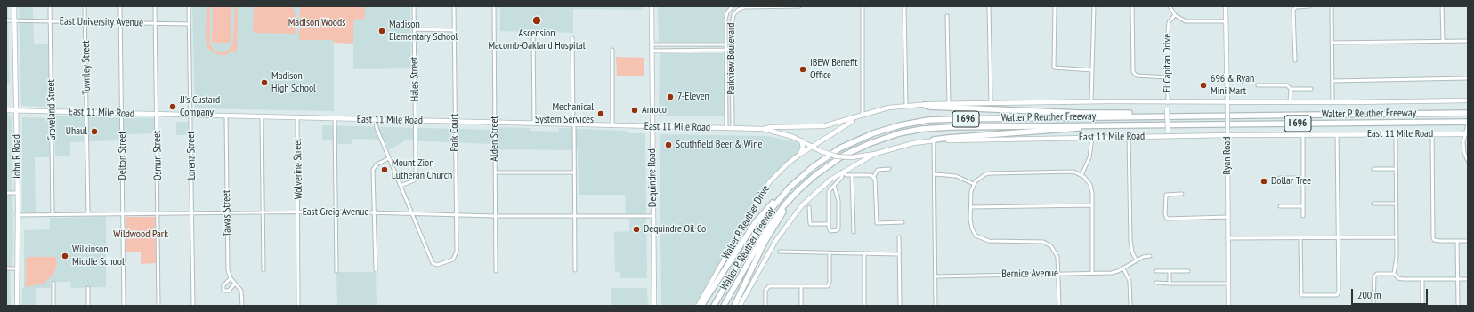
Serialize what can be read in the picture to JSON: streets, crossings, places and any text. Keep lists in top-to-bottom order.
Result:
{
  "streets": {
    "highway": ["Walter P Reuther Freeway", "I 696"],
    "main road": [
      "El Capitan Drive",
      "East 11 Mile Road",
      "Ryan Road",
      "John R Road",
      "Dequindre Road",
      "Walter P Reuther Drive"
    ],
    "street": [
      "East University Avenue",
      "Parkview Boulevard",
      "Townley Street",
      "Hales Street",
      "Groveland Street",
      "Park Court",
      "Alden Street",
      "Delton Street",
      "Osmun Street",
      "Lorenz Street",
      "Wolverine Street",
      "East Greig Avenue",
      "Tawas Street",
      "Bernice Avenue"
    ]
  },
  "crossings": [
    ["East University Avenue", "Townley Street"],
    ["East University Avenue", "Groveland Street"],
    ["East University Avenue", "Delton Street"],
    ["East University Avenue", "Osmun Street"],
    ["East University Avenue", "Lorenz Street"],
    ["East University Avenue", "John R Road"],
    ["Parkview Boulevard", "East 11 Mile Road"],
    ["El Capitan Drive", "East 11 Mile Road"],
    ["Townley Street", "East 11 Mile Road"],
    ["Townley Street", "East Greig Avenue"],
    ["Hales Street", "East 11 Mile Road"],
    ["Groveland Street", "East 11 Mile Road"],
    ["Groveland Street", "East Greig Avenue"],
    ["East 11 Mile Road", "Park Court"],
    ["East 11 Mile Road", "Alden Street"],
    ["East 11 Mile Road", "Delton Street"],
    ["East 11 Mile Road", "Osmun Street"],
    ["East 11 Mile Road", "Lorenz Street"],
    ["East 11 Mile Road", "Ryan Road"],
    ["East 11 Mile Road", "John R Road"],
    ["East 11 Mile Road", "Wolverine Street"],
    ["East 11 Mile Road", "Dequindre Road"],
    ["East 11 Mile Road", "Tawas Street"],
    ["East 11 Mile Road", "Walter P Reuther Drive"],
    ["Park Court", "East Greig Avenue"],
    ["Alden Street", "East Greig Avenue"],
    ["Delton Street", "East Greig Avenue"],
    ["Osmun Street", "East Greig Avenue"],
    ["Lorenz Street", "East Greig Avenue"],
    ["John R Road", "East Greig Avenue"],
    ["Wolverine Street", "East Greig Avenue"],
    ["Dequindre Road", "East Greig Avenue"],
    ["East Greig Avenue", "Tawas Street"]
  ],
  "parks": ["Madison Woods", "Wildwood Park"],
  "places": [
    "Ascension Macomb-Oakland Hospital",
    "Madison Elementary School",
    "IBEW Benefit Office",
    "Madison High School",
    "696 & Ryan Mini Mart",
    "7-Eleven",
    "JJ's Custard Company",
    "Amoco",
    "Mechanical System Services",
    "Uhaul",
    "Southfield Beer & Wine",
    "Mount Zion Lutheran Church",
    "Dollar Tree",
    "Dequindre Oil Co",
    "Wilkinson Middle School"
  ],
  "scale_bar": "200 m"
}
